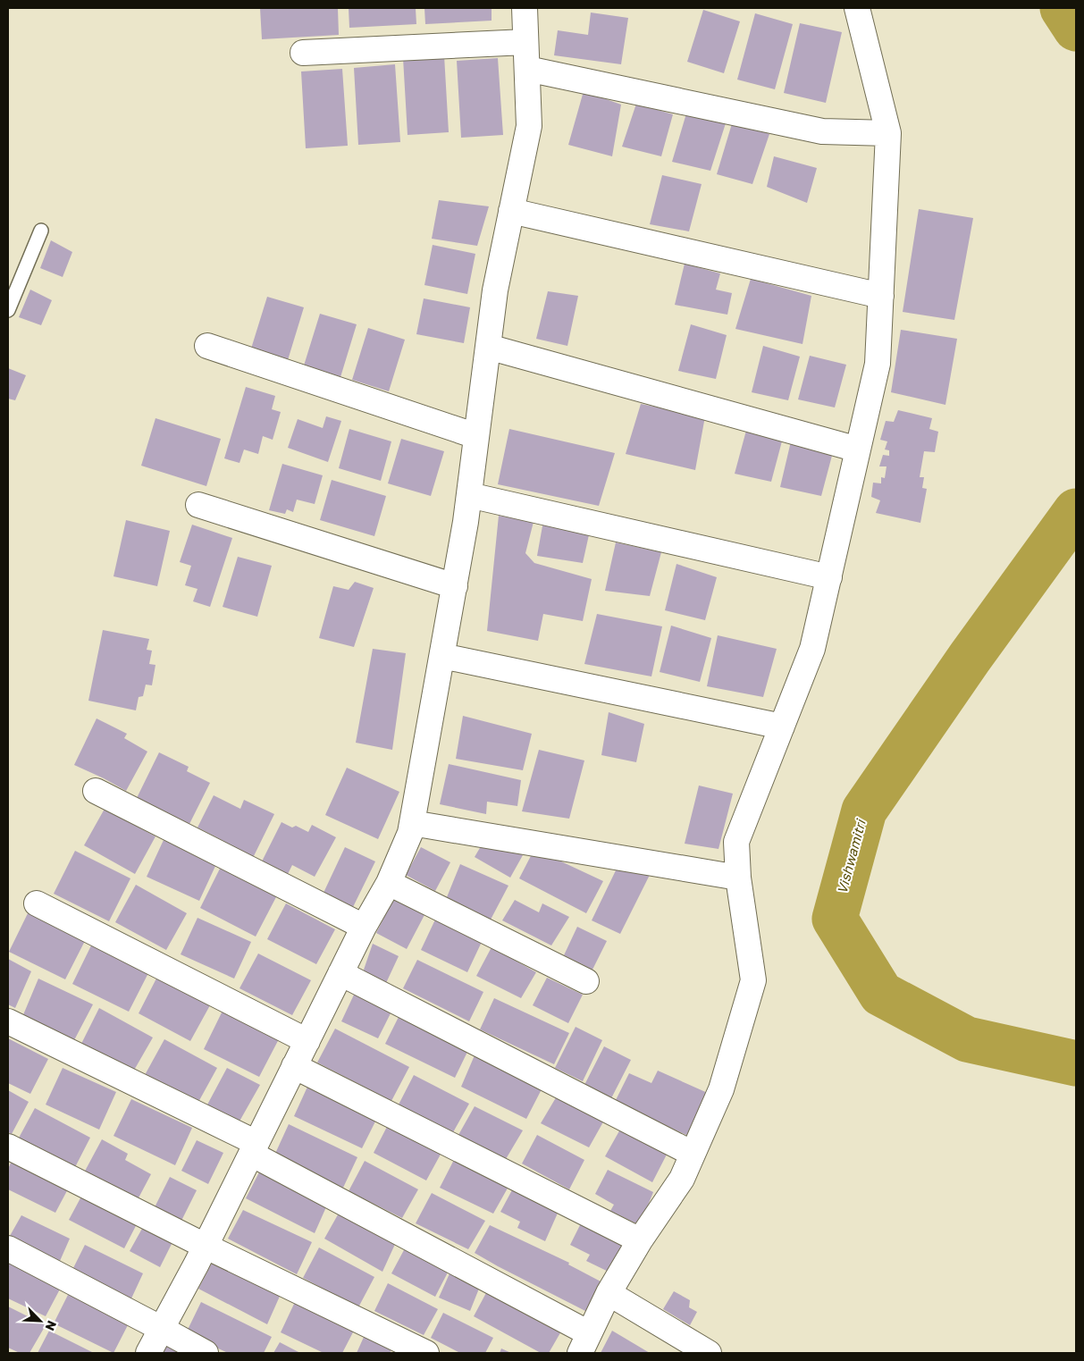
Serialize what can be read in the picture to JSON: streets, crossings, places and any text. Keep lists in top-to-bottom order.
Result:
{
  "water": ["Vishwamitri"],
  "north": "bottom right"
}
